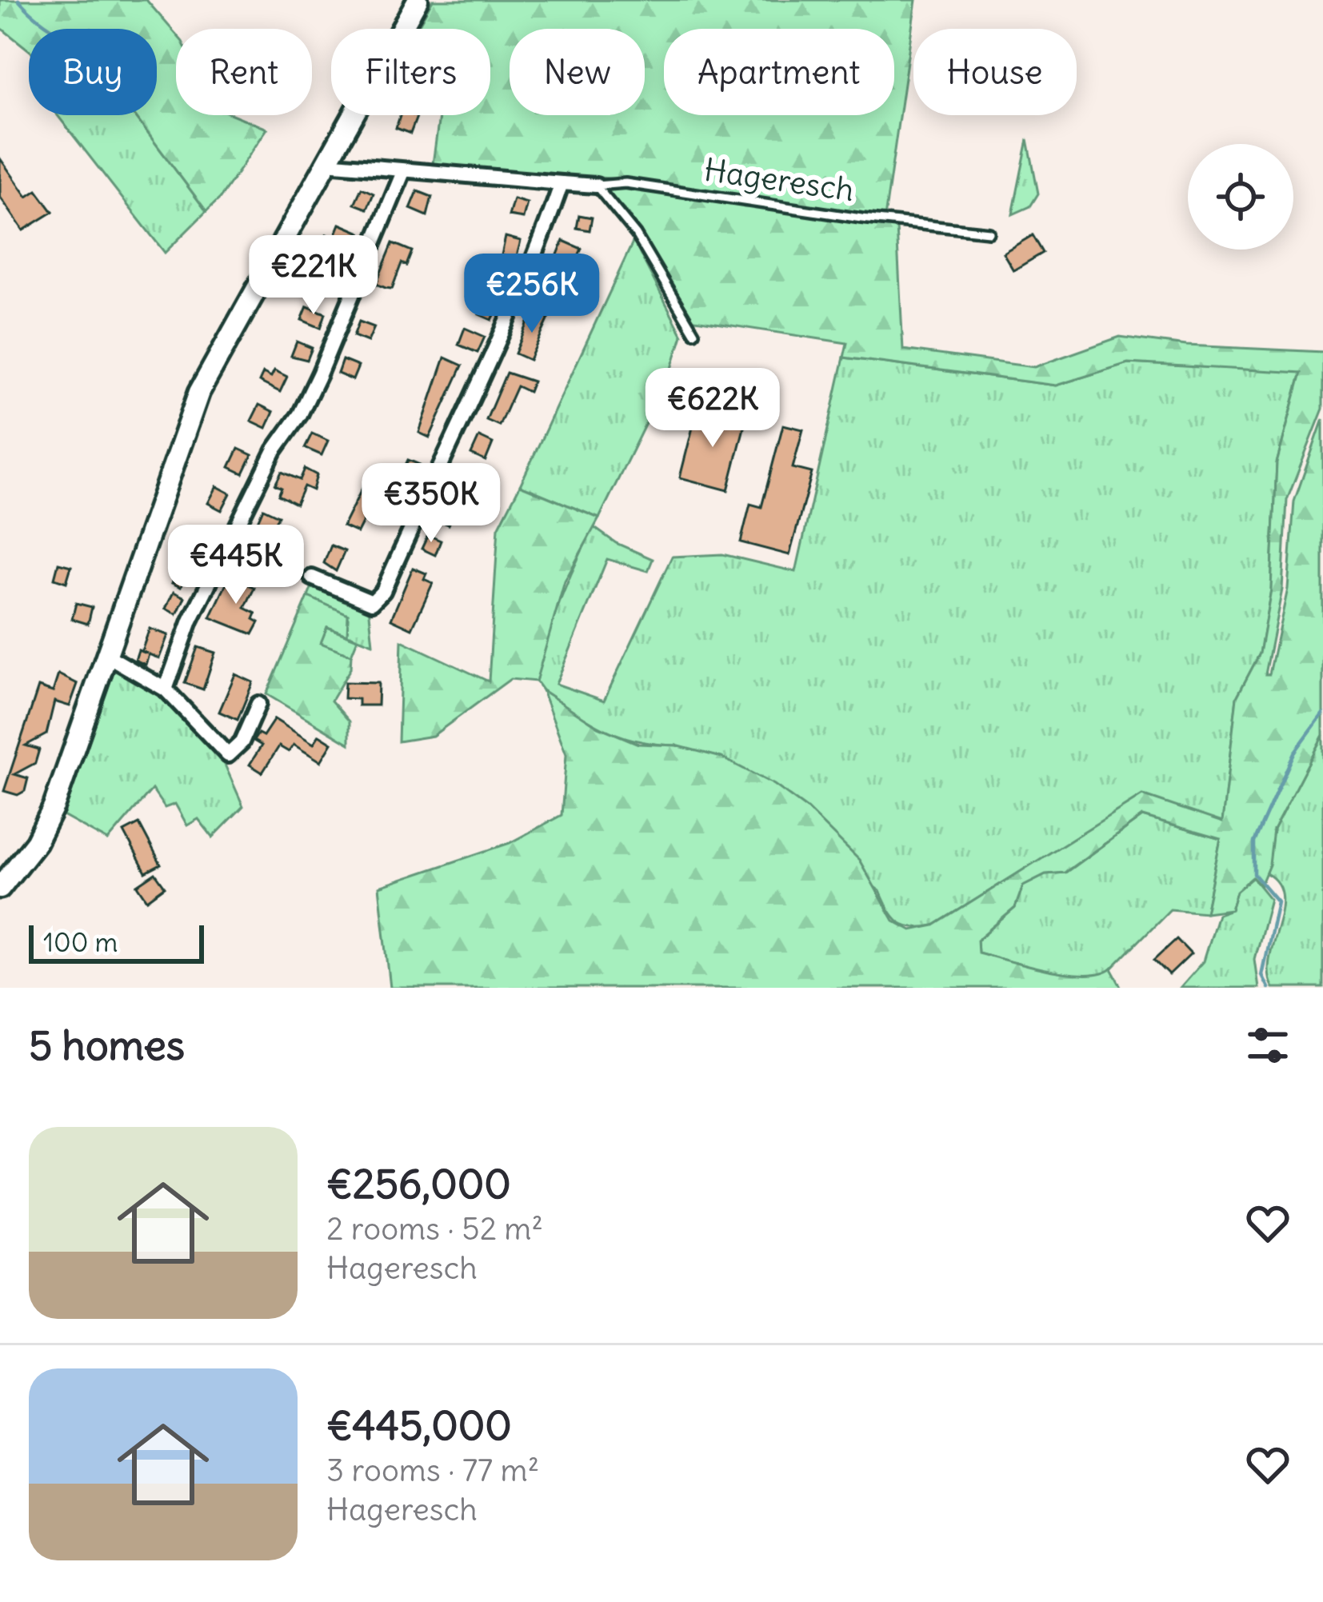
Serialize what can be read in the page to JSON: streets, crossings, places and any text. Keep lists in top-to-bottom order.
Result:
{
  "streets": {
    "street": ["Hageresch"]
  },
  "scale_bar": "100 m",
  "page": {
    "chip": [
      "Buy",
      "Rent",
      "Filters",
      "New",
      "Apartment",
      "House"
    ],
    "price": [
      "€221K",
      "€256K",
      "€622K",
      "€350K",
      "€445K"
    ],
    "scale": "100 m",
    "heading": "5 homes",
    "list": [
      {
        "name": "€256,000",
        "note": "2 rooms · 52 m² · Hageresch"
      },
      {
        "name": "€445,000",
        "note": "3 rooms · 77 m² · Hageresch"
      }
    ]
  }
}
